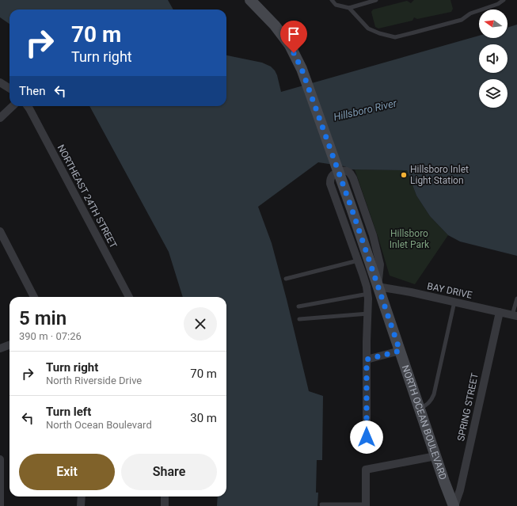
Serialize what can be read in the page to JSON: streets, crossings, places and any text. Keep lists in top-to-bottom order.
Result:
{
  "streets": {
    "main road": ["NORTH OCEAN BOULEVARD"],
    "street": ["NORTHEAST 24TH STREET", "BAY DRIVE", "SPRING STREET"]
  },
  "crossings": [
    ["BAY DRIVE", "SPRING STREET"],
    ["BAY DRIVE", "NORTH OCEAN BOULEVARD"],
    ["SPRING STREET", "NORTH OCEAN BOULEVARD"]
  ],
  "water": ["Hillsboro River"],
  "parks": ["Hillsboro Inlet Park"],
  "places": ["Hillsboro Inlet Light Station"],
  "north": "left",
  "page": {
    "turn": ["70 m", "Turn right"],
    "then": "Then",
    "heading": ["5 min", "390 m · 07:26"],
    "list": [
      {
        "name": "Turn right",
        "note": "North Riverside Drive",
        "value": "70 m"
      },
      {
        "name": "Turn left",
        "note": "North Ocean Boulevard",
        "value": "30 m"
      }
    ],
    "buttons": ["Exit", "Share"]
  }
}
